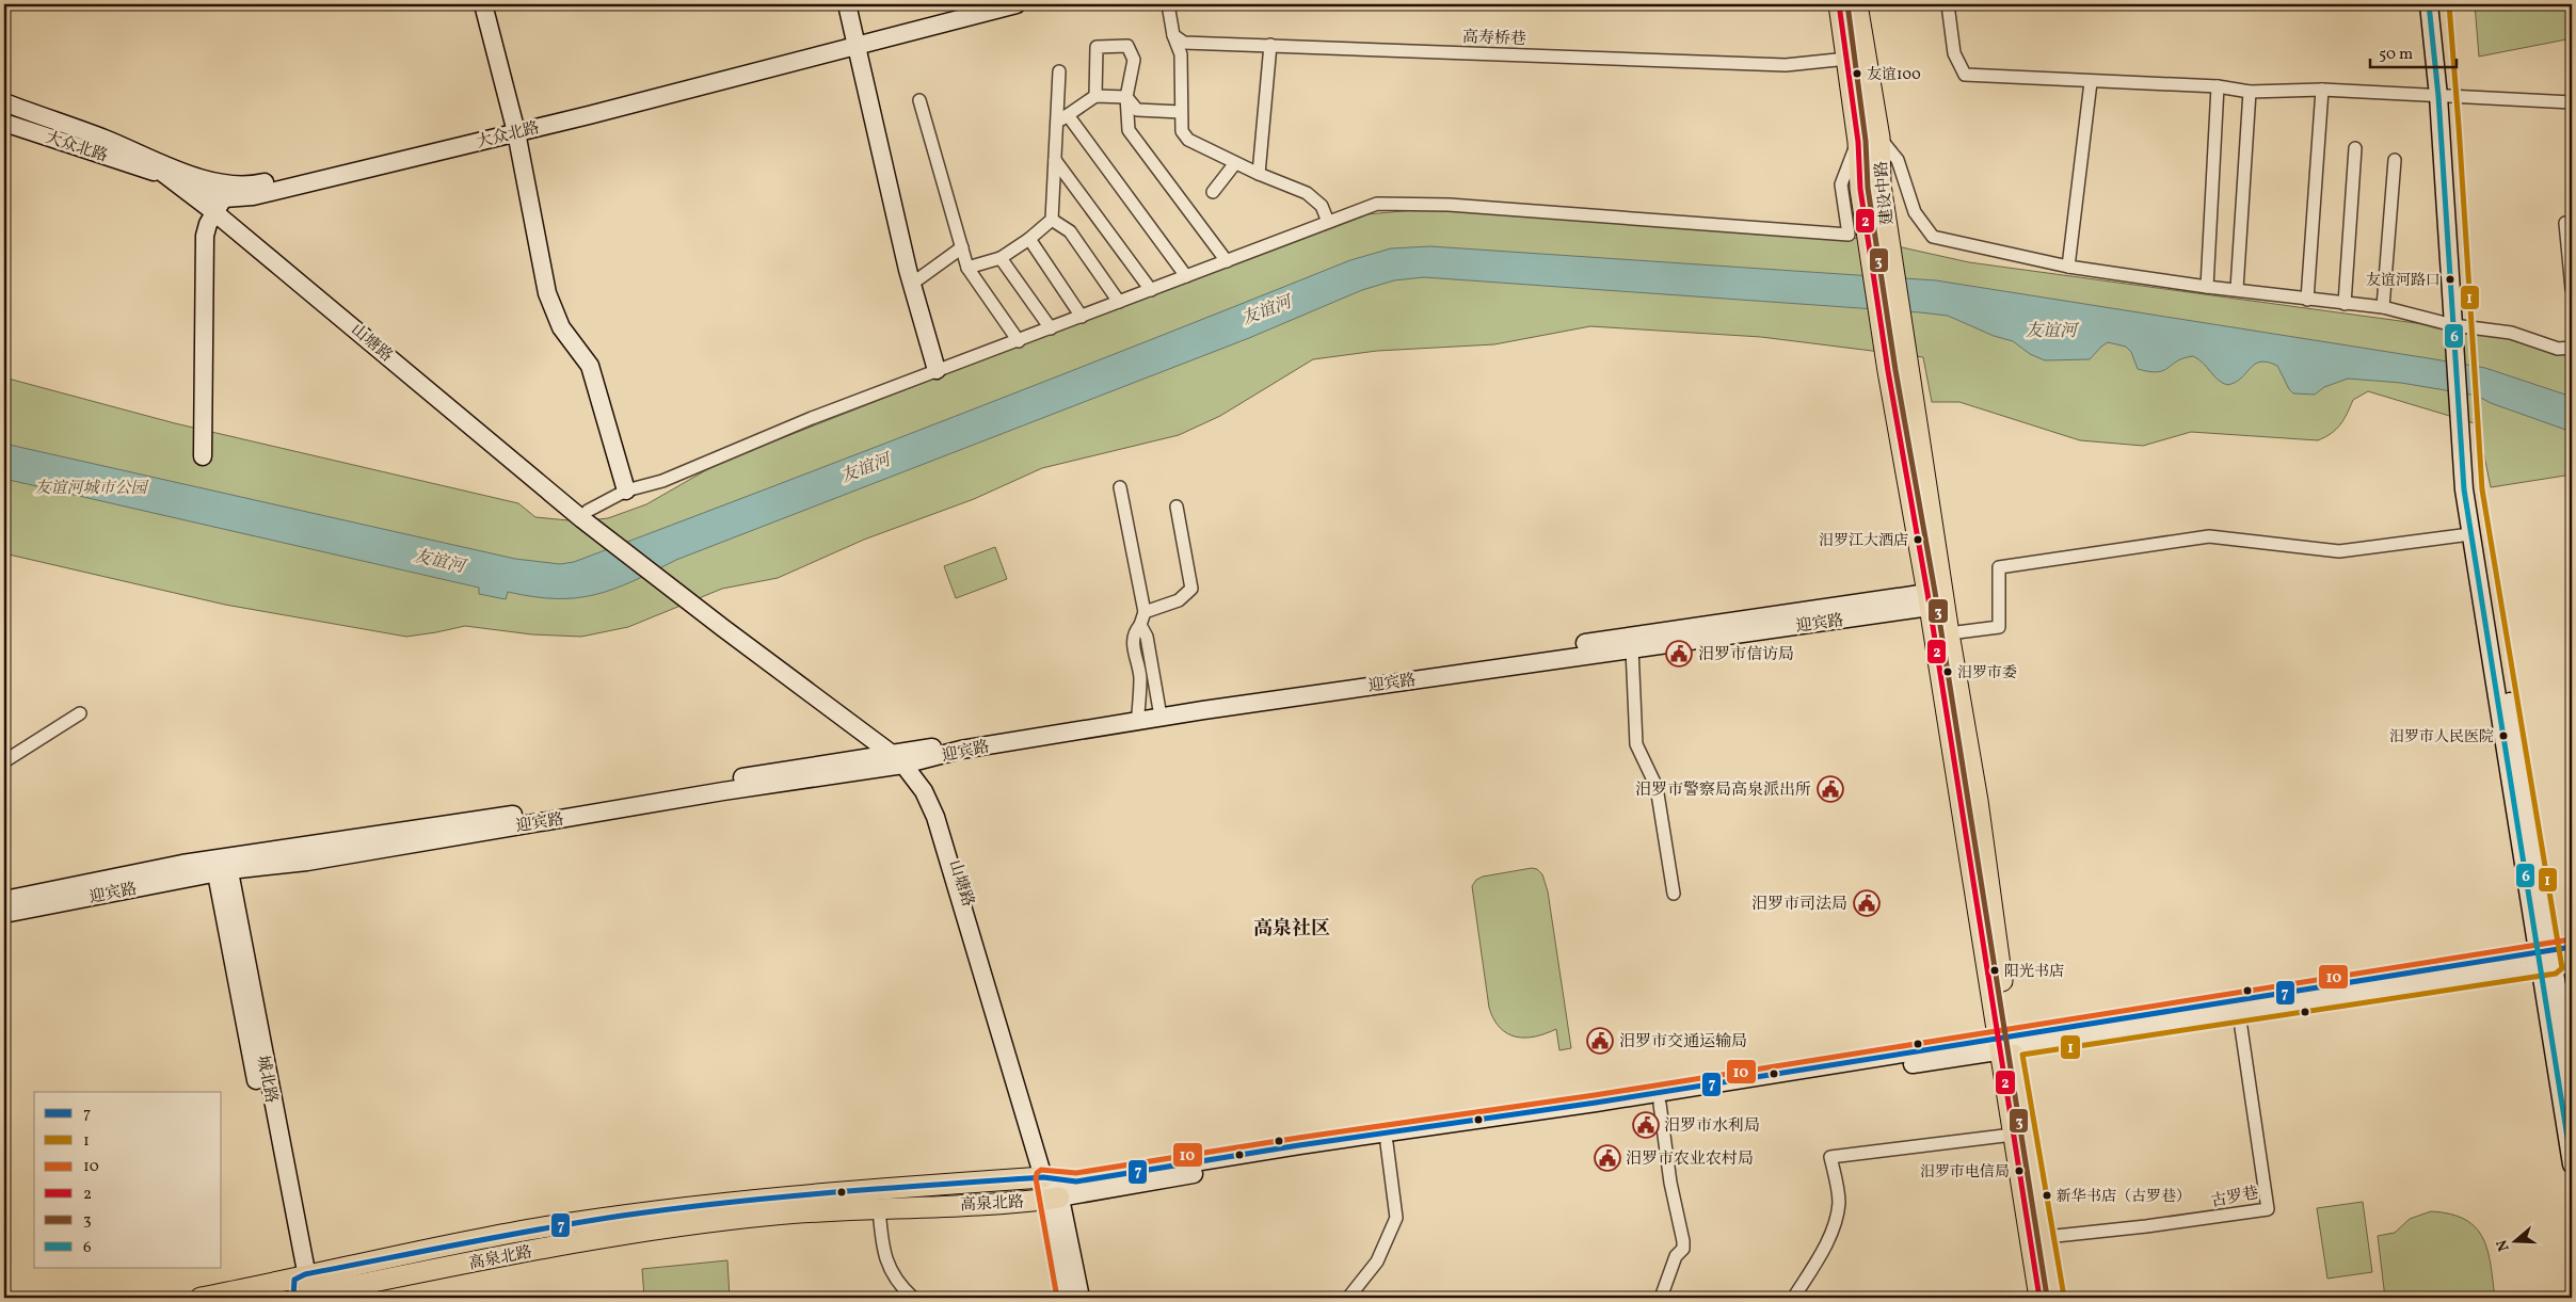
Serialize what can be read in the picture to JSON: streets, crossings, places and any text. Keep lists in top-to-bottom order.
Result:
{
  "streets": {
    "main road": [
      "大众北路",
      "建设中路",
      "山塘路",
      "迎宾路",
      "城北路",
      "高泉北路"
    ],
    "street": ["高寿桥巷", "古罗巷"]
  },
  "crossings": [
    ["高寿桥巷", "建设中路"],
    ["大众北路", "山塘路"],
    ["建设中路", "迎宾路"],
    ["建设中路", "古罗巷"],
    ["建设中路", "高泉北路"],
    ["山塘路", "迎宾路"],
    ["山塘路", "高泉北路"],
    ["迎宾路", "城北路"],
    ["城北路", "高泉北路"]
  ],
  "districts": ["高泉社区"],
  "water": ["友谊河"],
  "parks": ["友谊河城市公园"],
  "places": {
    "other": [
      "友谊100",
      "友谊河路口",
      "汨罗江大酒店",
      "汨罗市委",
      "汨罗市人民医院",
      "阳光书店",
      "汨罗市电信局",
      "新华书店（古罗巷）"
    ],
    "public building": [
      "汨罗市信访局",
      "汨罗市警察局高泉派出所",
      "汨罗市司法局",
      "汨罗市交通运输局",
      "汨罗市水利局",
      "汨罗市农业农村局"
    ]
  },
  "lines": [
    "transit line 1",
    "transit line 2",
    "transit line 3",
    "transit line 6",
    "transit line 10",
    "transit line 7"
  ],
  "legend": [
    "7",
    "1",
    "10",
    "2",
    "3",
    "6"
  ],
  "scale_bar": "50 m",
  "north": "left"
}
